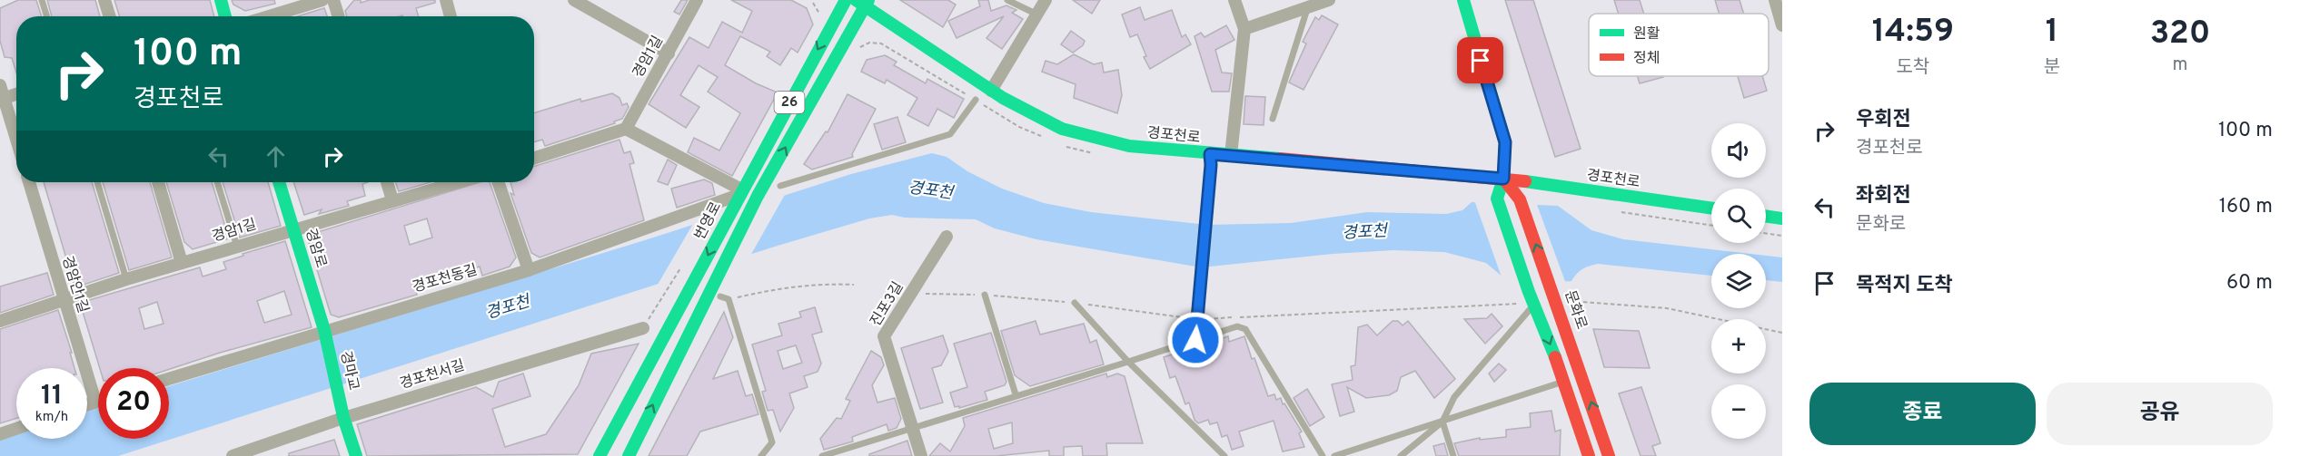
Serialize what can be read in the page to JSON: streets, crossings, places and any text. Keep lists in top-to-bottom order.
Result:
{
  "streets": {
    "street": [
      "경암1길",
      "26",
      "경포천로",
      "번영로",
      "경암로",
      "경포천동길",
      "경암안1길",
      "진포3길",
      "문화로",
      "경마교",
      "경포천서길"
    ]
  },
  "crossings": [
    ["경암1길", "경암로"],
    ["경암1길", "경암안1길"],
    ["26", "경포천로"],
    ["경포천로", "문화로"],
    ["번영로", "경포천동길"],
    ["경암로", "경포천동길"],
    ["경암로", "경마교"],
    ["경포천동길", "경마교"],
    ["경마교", "경포천서길"]
  ],
  "water": ["경포천"],
  "legend": ["원활", "정체"],
  "page": {
    "eta": [
      "14:59",
      "도착",
      "1",
      "분",
      "320",
      "m"
    ],
    "turn": ["100 m", "경포천로"],
    "list": [
      {
        "name": "우회전",
        "note": "경포천로",
        "value": "100 m"
      },
      {
        "name": "좌회전",
        "note": "문화로",
        "value": "160 m"
      },
      {
        "name": "목적지 도착",
        "value": "60 m"
      }
    ],
    "map_buttons": ["+", "−"],
    "speed": "11 km/h",
    "limit": "20",
    "buttons": ["종료", "공유"]
  }
}
